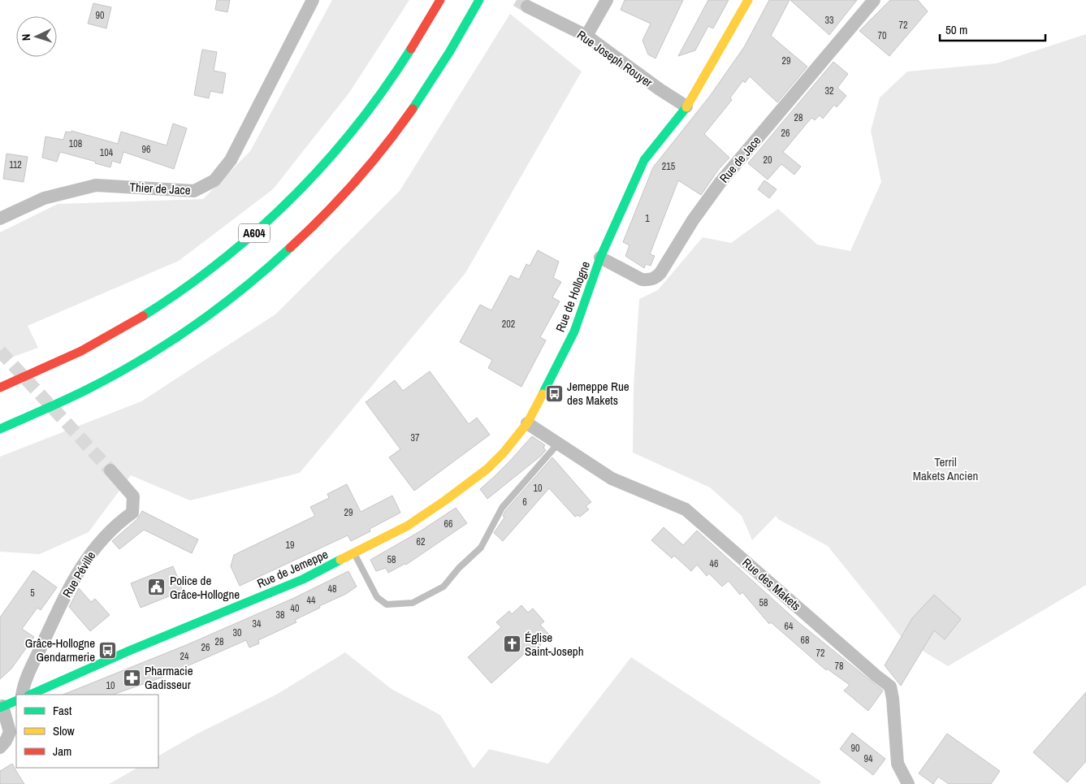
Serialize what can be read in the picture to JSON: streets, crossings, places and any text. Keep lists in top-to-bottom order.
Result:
{
  "streets": {
    "main road": ["A604", "Rue de Hollogne", "Rue de Jemeppe"],
    "street": [
      "Rue Joseph Rouyer",
      "Rue de Jace",
      "Thier de Jace",
      "Rue Péville",
      "Rue des Makets"
    ]
  },
  "crossings": [
    ["Rue Joseph Rouyer", "Rue de Hollogne"],
    ["Rue de Jace", "Rue de Hollogne"],
    ["Rue de Hollogne", "Rue de Jemeppe"],
    ["Rue de Hollogne", "Rue des Makets"]
  ],
  "parks": ["Terril Makets Ancien"],
  "places": {
    "bus stop": ["Jemeppe Rue des Makets", "Grâce-Hollogne Gendarmerie"],
    "public building": ["Police de Grâce-Hollogne"],
    "church": ["Église Saint-Joseph"],
    "pharmacy": ["Pharmacie Gadisseur"]
  },
  "house_numbers": [
    "90",
    "33",
    "72",
    "70",
    "29",
    "32",
    "28",
    "26",
    "108",
    "96",
    "104",
    "20",
    "112",
    "215",
    "1",
    "202",
    "37",
    "10",
    "6",
    "29",
    "66",
    "62",
    "19",
    "58",
    "46",
    "48",
    "5",
    "44",
    "58",
    "40",
    "38",
    "34",
    "64",
    "30",
    "68",
    "28",
    "26",
    "72",
    "24",
    "78",
    "10",
    "90",
    "94"
  ],
  "legend": ["Fast", "Slow", "Jam"],
  "scale_bar": "50 m",
  "north": "left"
}
